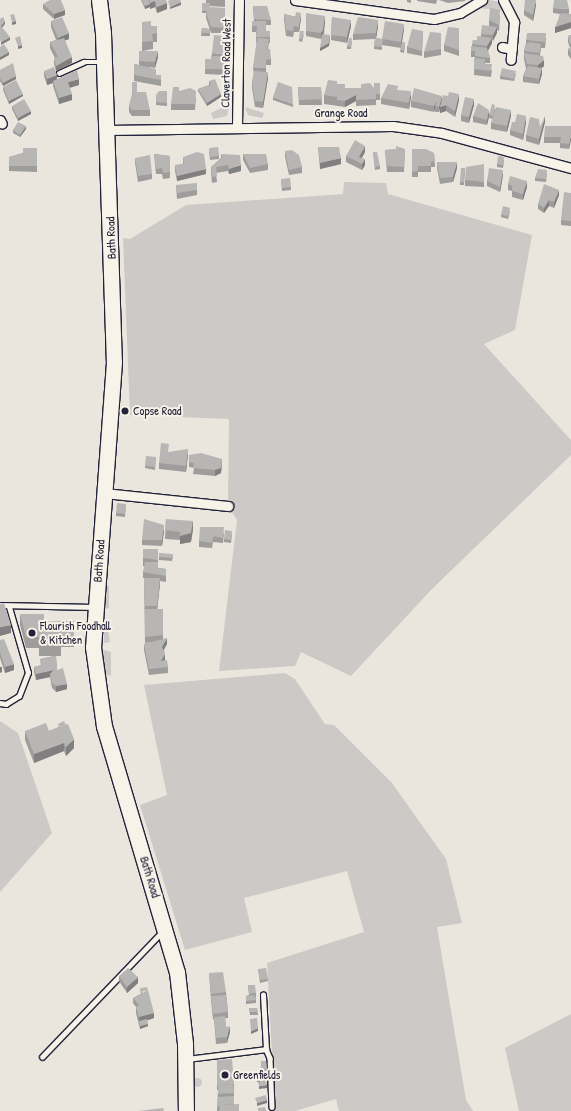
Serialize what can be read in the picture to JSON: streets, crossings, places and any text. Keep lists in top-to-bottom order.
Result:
{
  "streets": {
    "highway": ["Bath Road"],
    "street": ["Claverton Road West", "Grange Road"]
  },
  "crossings": [
    ["Claverton Road West", "Grange Road"],
    ["Grange Road", "Bath Road"]
  ],
  "places": ["Copse Road", "Flourish Foodhall & Kitchen", "Greenfields"]
}
